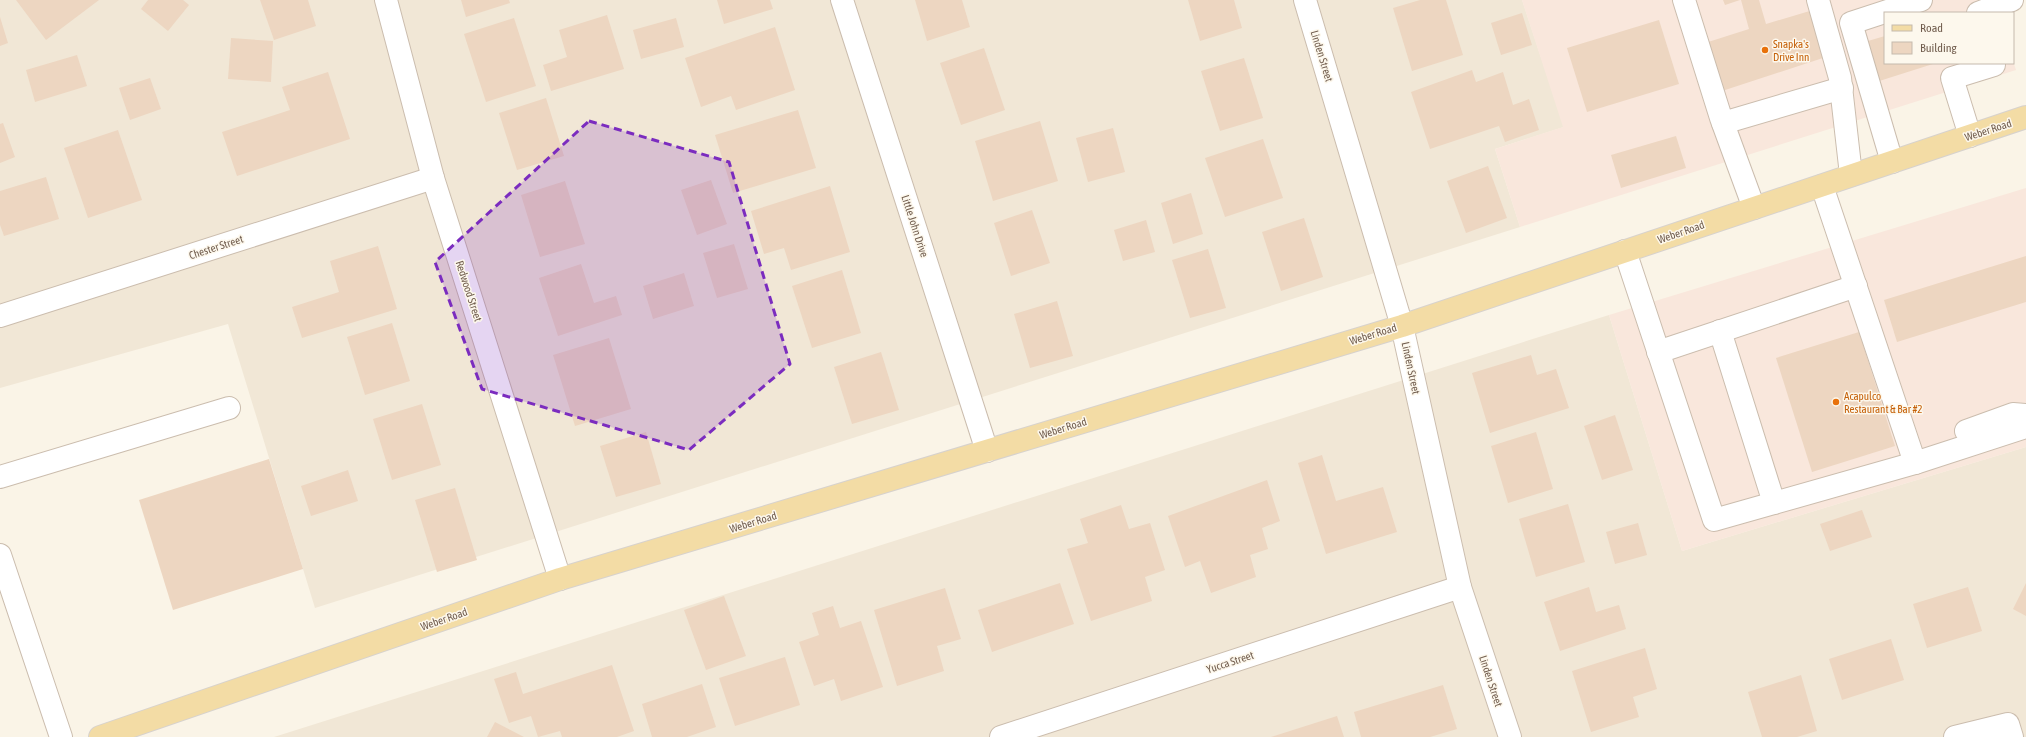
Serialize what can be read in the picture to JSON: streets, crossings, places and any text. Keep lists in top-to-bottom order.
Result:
{
  "streets": {
    "main road": ["Weber Road"],
    "street": [
      "Linden Street",
      "Little John Drive",
      "Chester Street",
      "Redwood Street",
      "Yucca Street"
    ]
  },
  "crossings": [
    ["Linden Street", "Weber Road"],
    ["Linden Street", "Yucca Street"],
    ["Weber Road", "Little John Drive"],
    ["Weber Road", "Redwood Street"],
    ["Chester Street", "Redwood Street"]
  ],
  "places": ["Snapka's Drive Inn", "Acapulco Restaurant & Bar #2"],
  "legend": ["Road", "Building"]
}
